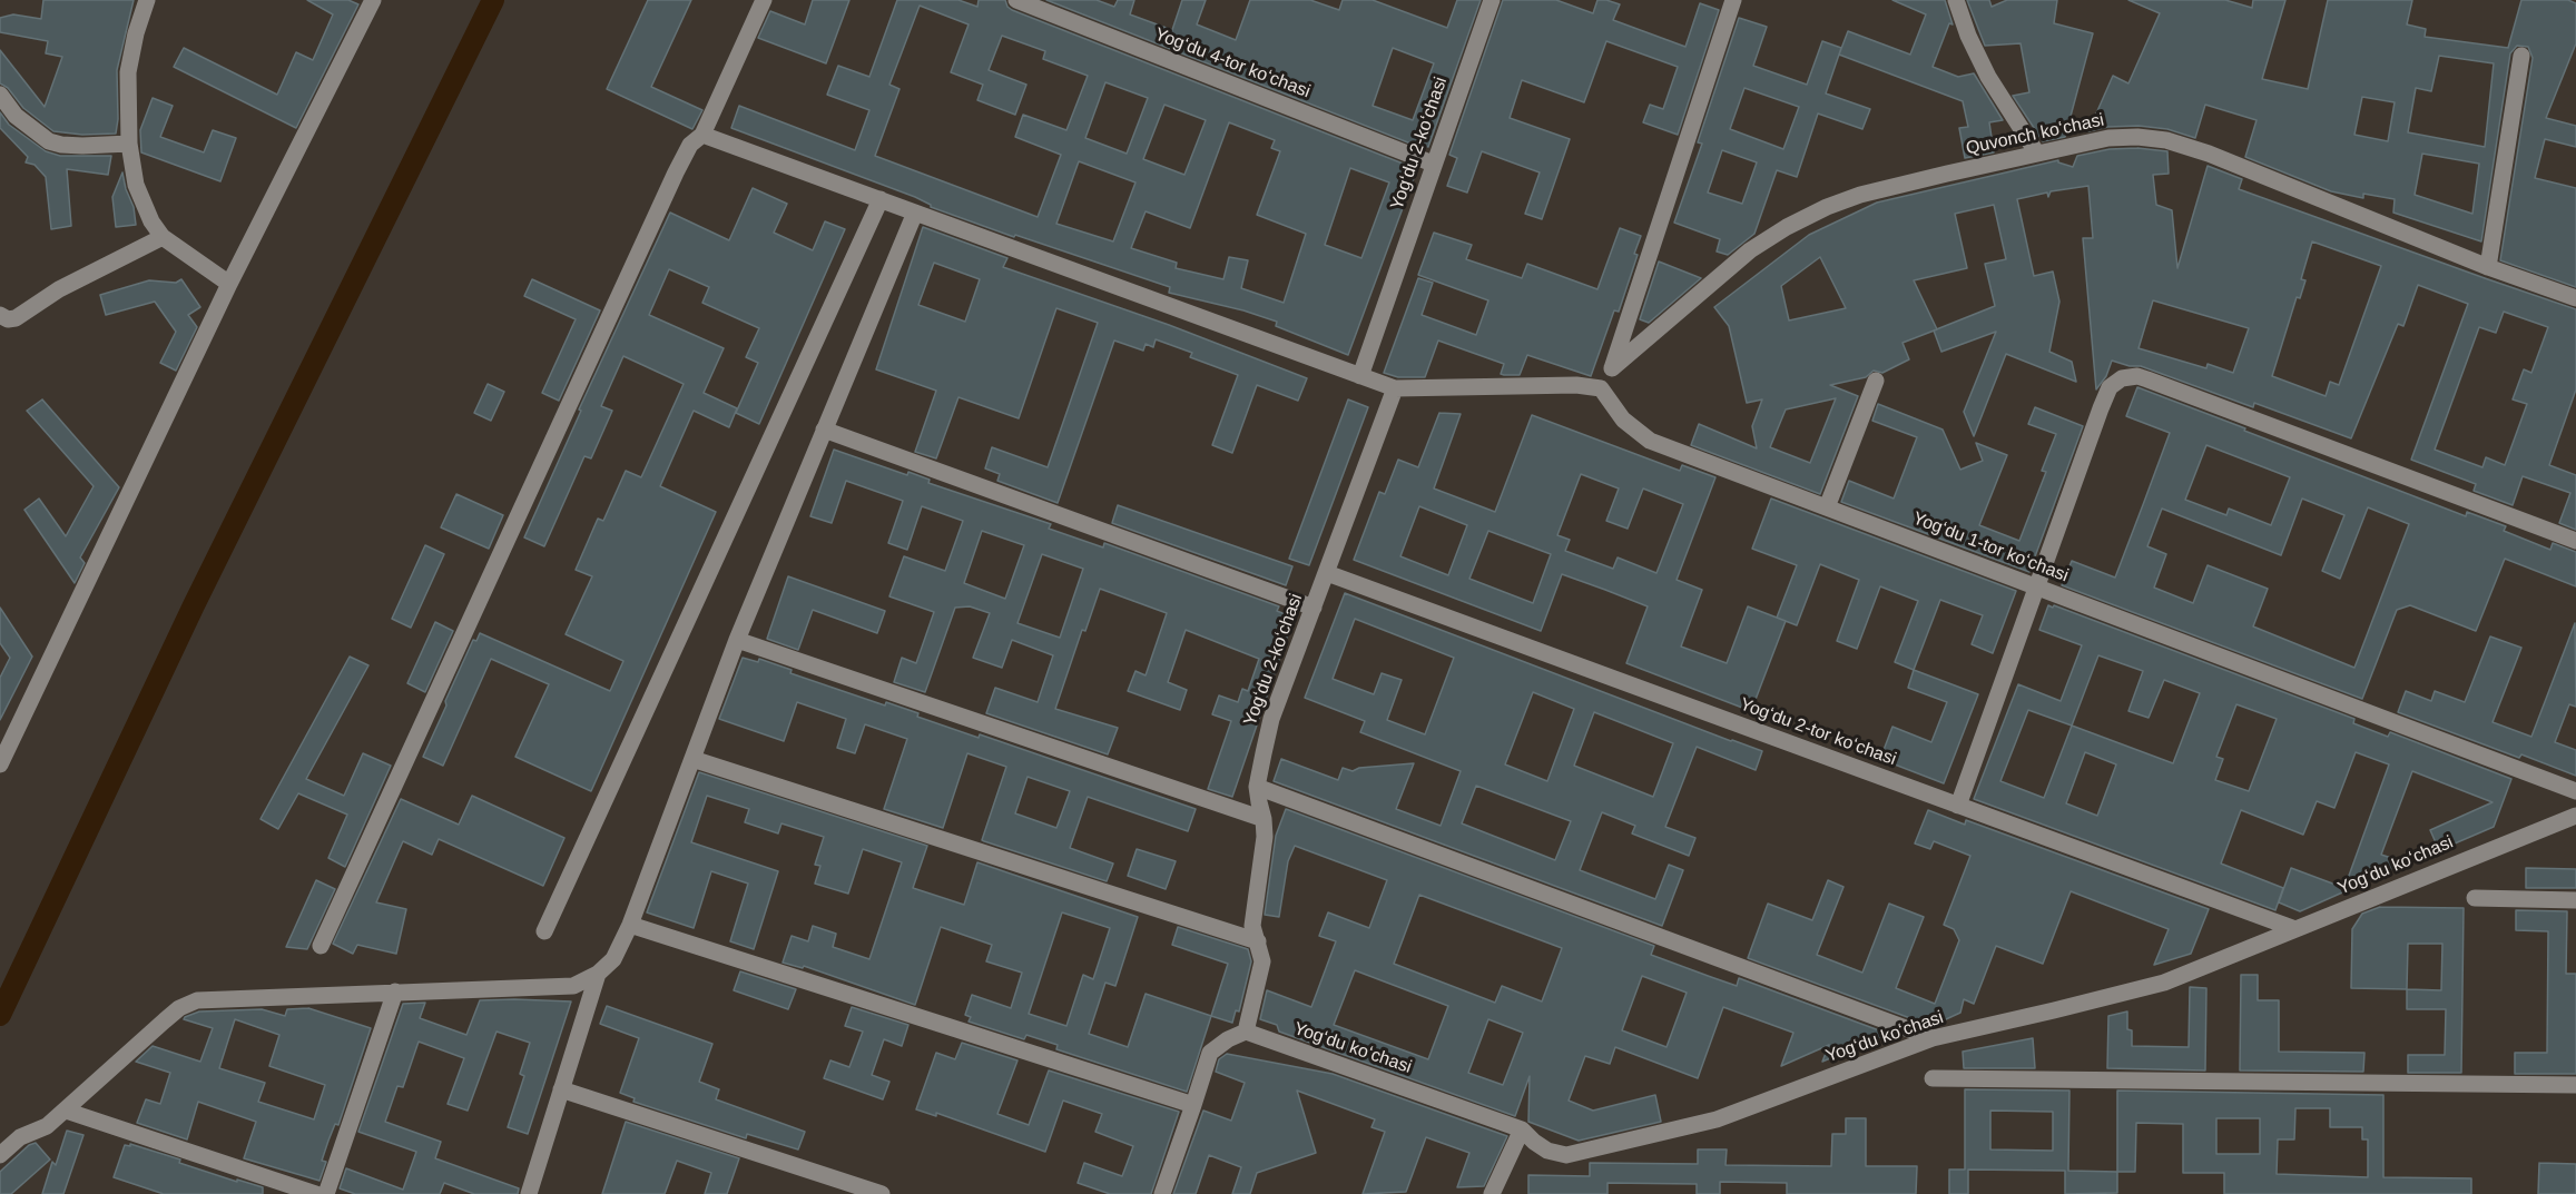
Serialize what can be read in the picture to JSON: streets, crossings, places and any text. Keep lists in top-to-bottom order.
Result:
{
  "streets": {
    "street": [
      "Yogʻdu 4-tor koʻchasi",
      "Quvonch koʻchasi",
      "Yogʻdu 2-koʻchasi",
      "Yogʻdu 1-tor koʻchasi",
      "Yogʻdu 2-tor koʻchasi",
      "Yogʻdu koʻchasi"
    ]
  },
  "crossings": [
    ["Yogʻdu 4-tor koʻchasi", "Yogʻdu 2-koʻchasi"],
    ["Yogʻdu 2-koʻchasi", "Yogʻdu 2-tor koʻchasi"],
    ["Yogʻdu 2-koʻchasi", "Yogʻdu koʻchasi"],
    ["Yogʻdu 2-tor koʻchasi", "Yogʻdu koʻchasi"]
  ]
}
